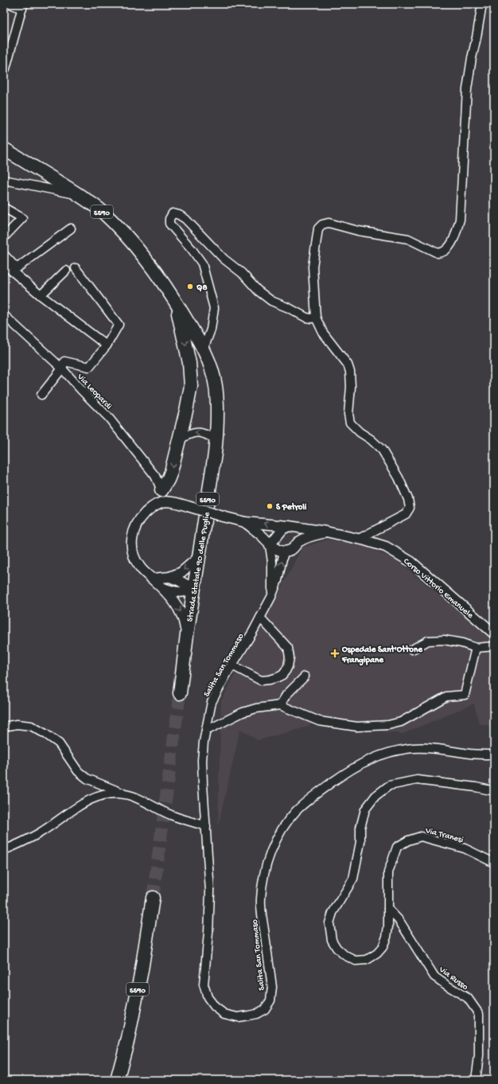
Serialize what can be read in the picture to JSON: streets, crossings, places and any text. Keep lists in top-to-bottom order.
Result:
{
  "streets": {
    "main road": ["SS90", "Strada Statale 90 delle Puglie"],
    "street": [
      "Via Leopardi",
      "Corso Vittorio Emanuele",
      "Salita San Tommaso",
      "Via Tranesi",
      "Via Russo"
    ]
  },
  "crossings": [
    ["Via Leopardi", "Corso Vittorio Emanuele"],
    ["Corso Vittorio Emanuele", "Salita San Tommaso"],
    ["Via Tranesi", "Via Russo"]
  ],
  "places": {
    "other": ["Q8", "S Petroli"],
    "health": ["Ospedale Sant'Ottone Frangipane"]
  }
}
